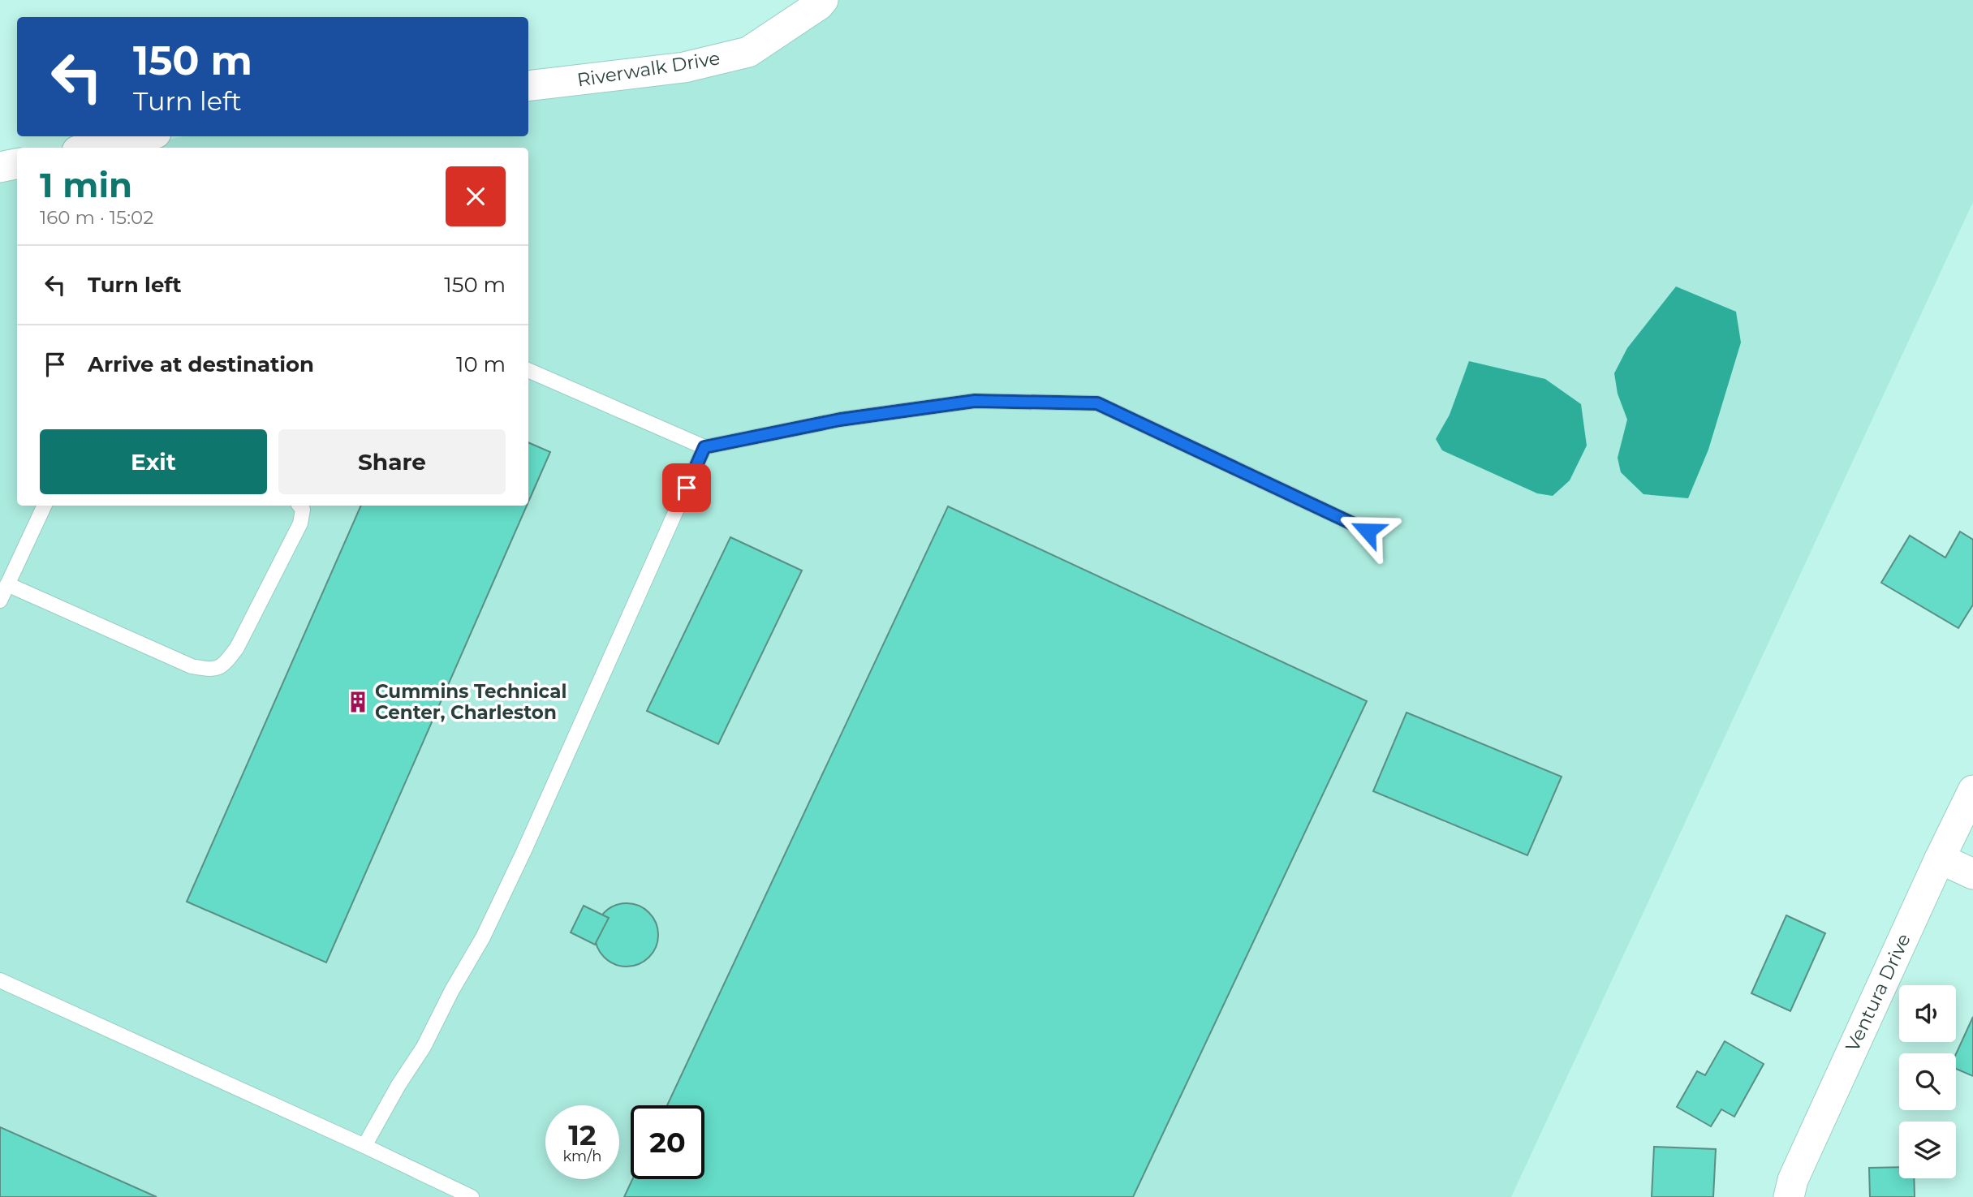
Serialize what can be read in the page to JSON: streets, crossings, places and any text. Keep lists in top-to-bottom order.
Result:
{
  "streets": {
    "street": ["Riverwalk Drive", "Ventura Drive"]
  },
  "places": {
    "building": ["Cummins Technical Center, Charleston"]
  },
  "page": {
    "turn": ["150 m", "Turn left"],
    "heading": ["1 min", "160 m · 15:02"],
    "list": [
      {
        "name": "Turn left",
        "value": "150 m"
      },
      {
        "name": "Arrive at destination",
        "value": "10 m"
      }
    ],
    "buttons": ["Exit", "Share"],
    "speed": "12 km/h",
    "limit": "20"
  }
}
